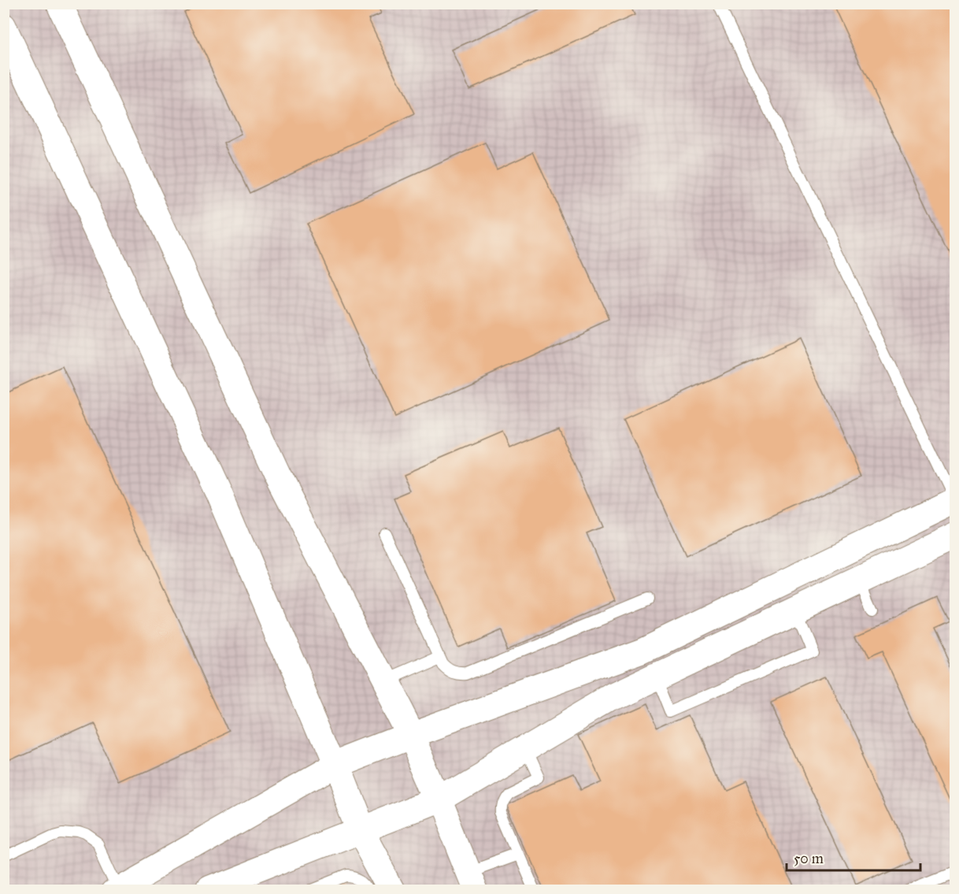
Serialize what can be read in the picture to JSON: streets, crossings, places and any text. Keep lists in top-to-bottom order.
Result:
{
  "scale_bar": "50 m"
}
